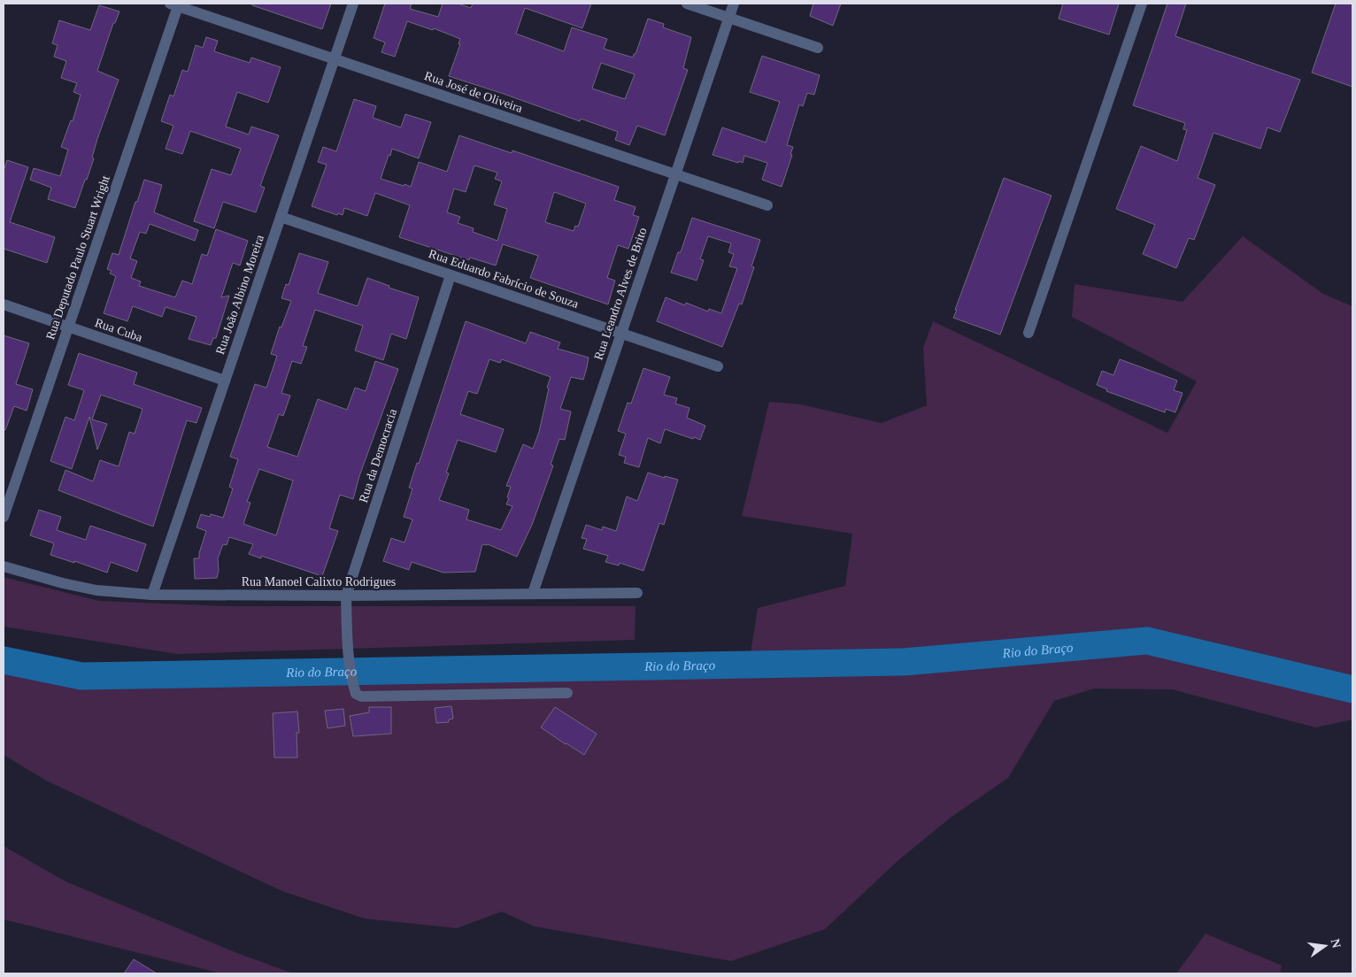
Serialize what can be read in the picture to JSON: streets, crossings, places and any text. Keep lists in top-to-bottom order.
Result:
{
  "streets": {
    "street": [
      "Rua José de Oliveira",
      "Rua Deputado Paulo Stuart Wright",
      "Rua Eduardo Fabrício de Souza",
      "Rua Leandro Alves de Brito",
      "Rua João Albino Moreira",
      "Rua Cuba",
      "Rua da Democracia",
      "Rua Manoel Calixto Rodrigues"
    ]
  },
  "crossings": [
    ["Rua José de Oliveira", "Rua Deputado Paulo Stuart Wright"],
    ["Rua José de Oliveira", "Rua Leandro Alves de Brito"],
    ["Rua José de Oliveira", "Rua João Albino Moreira"],
    ["Rua Deputado Paulo Stuart Wright", "Rua Cuba"],
    ["Rua Eduardo Fabrício de Souza", "Rua Leandro Alves de Brito"],
    ["Rua Eduardo Fabrício de Souza", "Rua João Albino Moreira"],
    ["Rua Eduardo Fabrício de Souza", "Rua da Democracia"],
    ["Rua Leandro Alves de Brito", "Rua Manoel Calixto Rodrigues"],
    ["Rua João Albino Moreira", "Rua Cuba"],
    ["Rua João Albino Moreira", "Rua Manoel Calixto Rodrigues"],
    ["Rua da Democracia", "Rua Manoel Calixto Rodrigues"]
  ],
  "water": ["Rio do Braço"],
  "north": "right"
}
